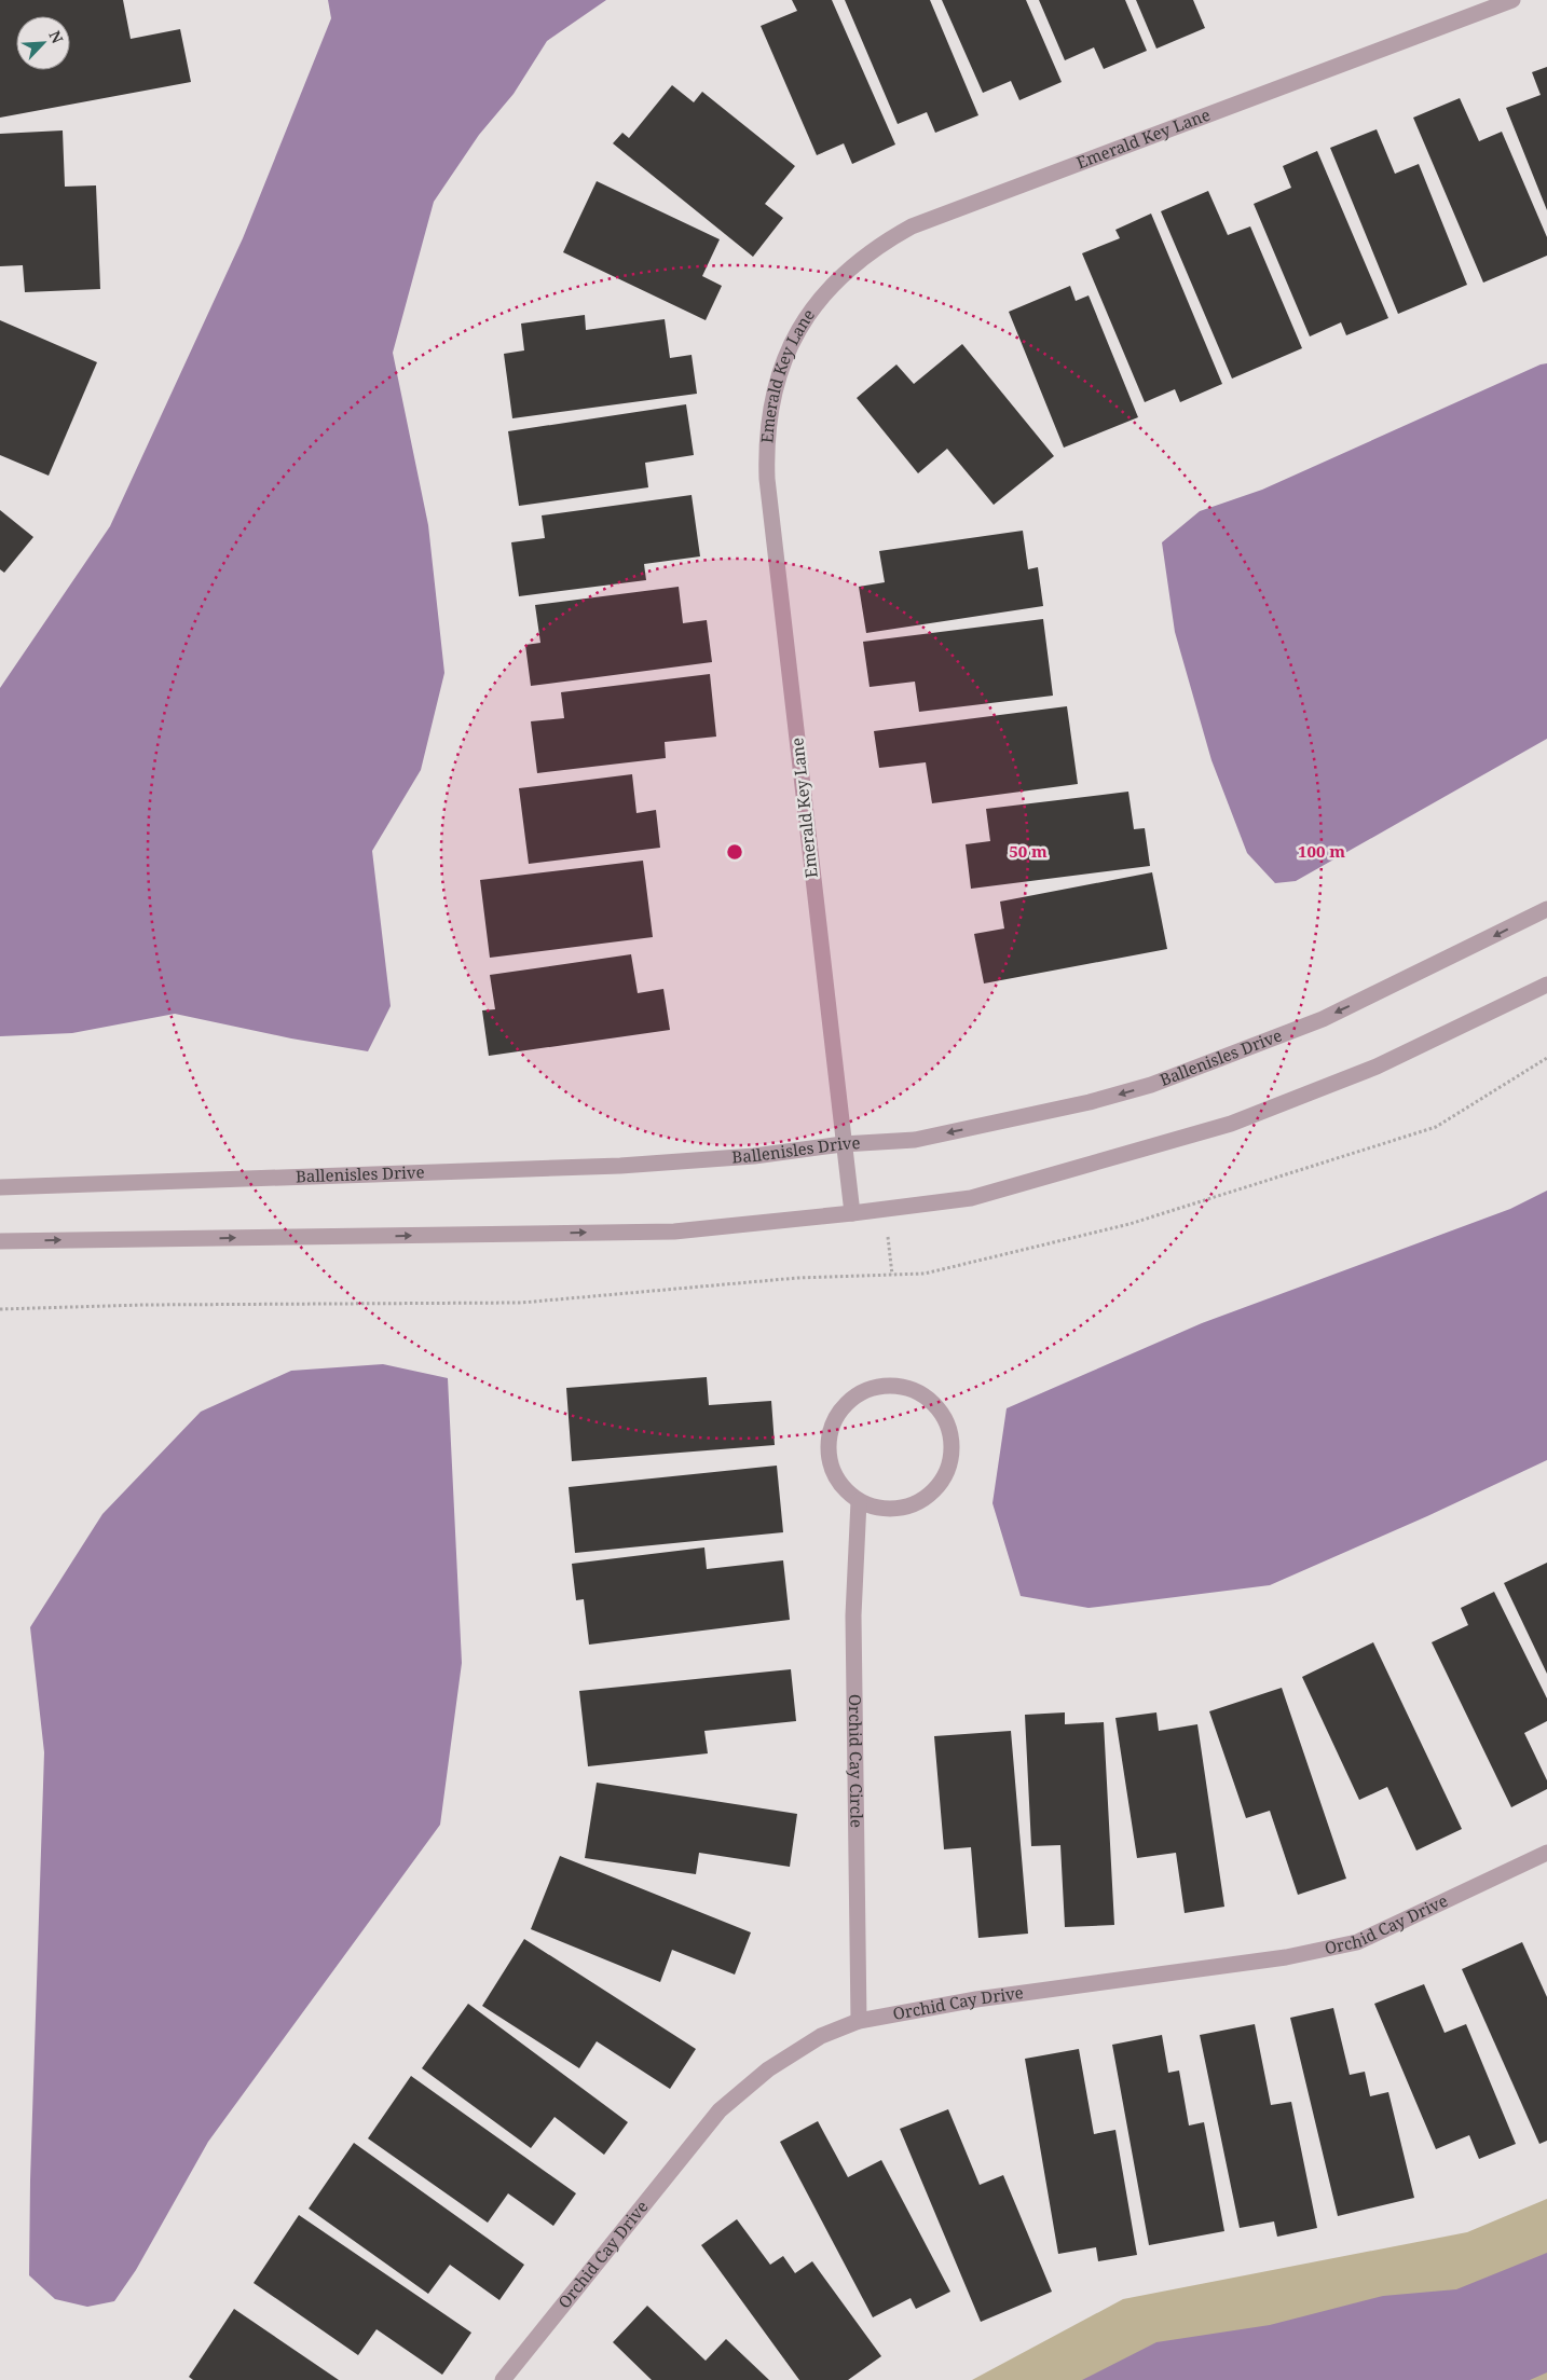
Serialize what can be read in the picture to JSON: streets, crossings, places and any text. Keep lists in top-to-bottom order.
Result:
{
  "streets": {
    "street": [
      "Emerald Key Lane",
      "Ballenisles Drive",
      "Orchid Cay Circle",
      "Orchid Cay Drive"
    ]
  },
  "crossings": [
    ["Emerald Key Lane", "Ballenisles Drive"],
    ["Orchid Cay Circle", "Orchid Cay Drive"]
  ],
  "north": "top right",
  "rings": ["50 m", "100 m"]
}
